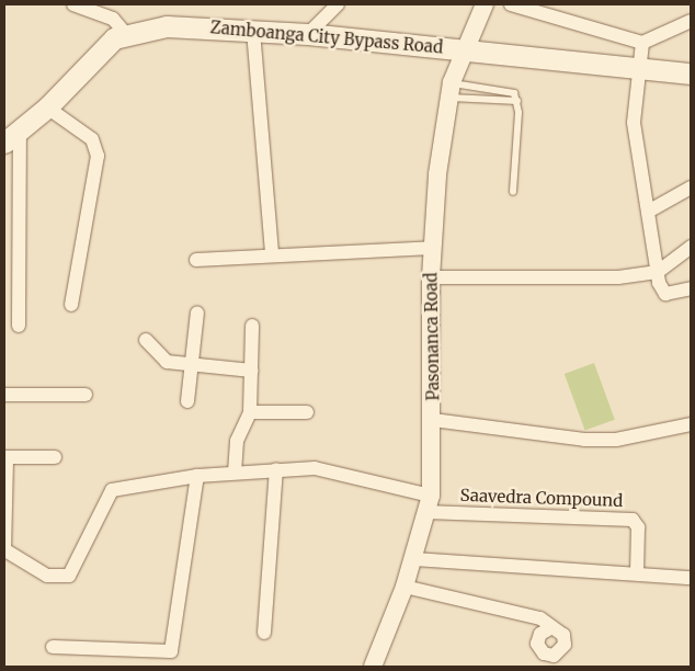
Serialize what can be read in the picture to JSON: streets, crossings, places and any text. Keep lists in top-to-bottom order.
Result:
{
  "streets": {
    "main road": ["Zamboanga City Bypass Road"],
    "street": ["Pasonanca Road", "Saavedra Compound"]
  },
  "crossings": [
    ["Zamboanga City Bypass Road", "Pasonanca Road"],
    ["Pasonanca Road", "Saavedra Compound"]
  ]
}
